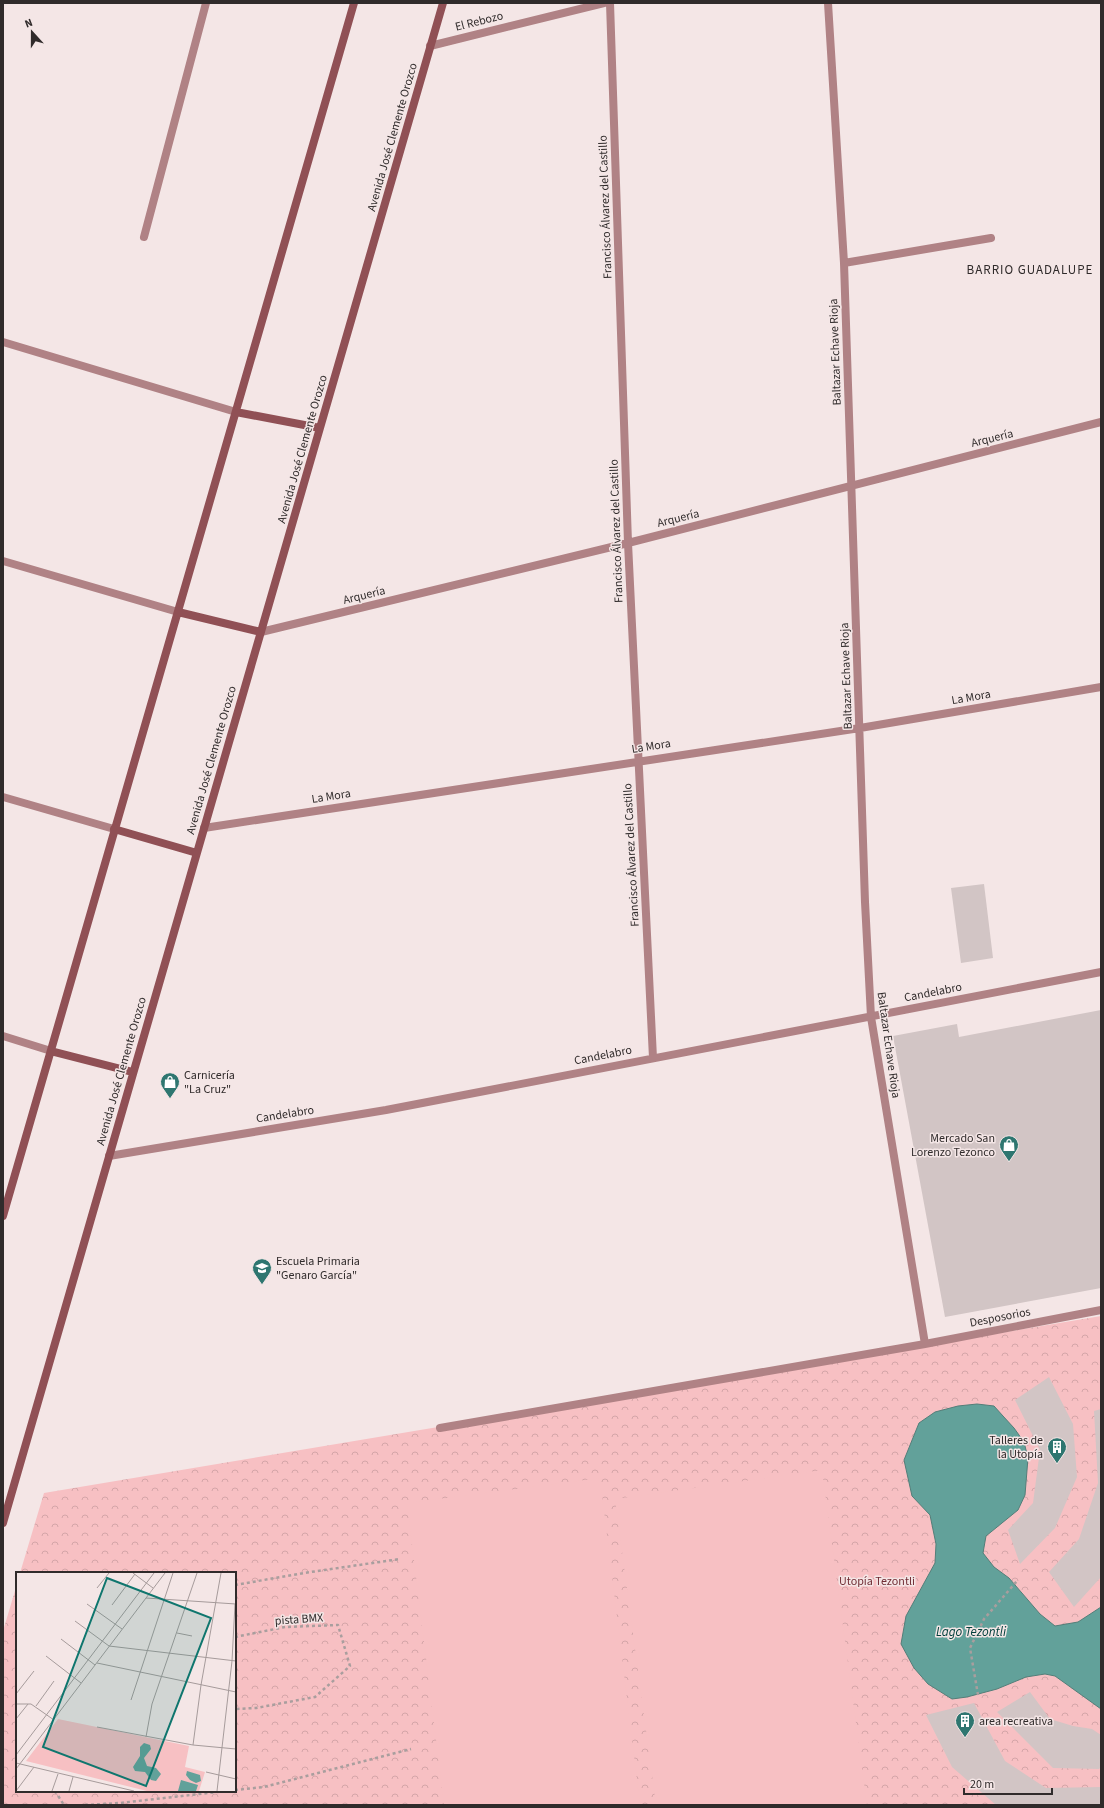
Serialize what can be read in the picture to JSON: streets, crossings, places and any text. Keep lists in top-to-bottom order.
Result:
{
  "streets": {
    "street": [
      "El Rebozo",
      "Avenida José Clemente Orozco",
      "Francisco Álvarez del Castillo",
      "Baltazar Echave Rioja",
      "Arquería",
      "La Mora",
      "Candelabro",
      "Desposorios"
    ],
    "path": ["pista BMX"]
  },
  "crossings": [
    ["El Rebozo", "Avenida José Clemente Orozco"],
    ["Avenida José Clemente Orozco", "Arquería"],
    ["Avenida José Clemente Orozco", "La Mora"],
    ["Avenida José Clemente Orozco", "Candelabro"],
    ["Francisco Álvarez del Castillo", "Arquería"],
    ["Francisco Álvarez del Castillo", "La Mora"],
    ["Francisco Álvarez del Castillo", "Candelabro"],
    ["Baltazar Echave Rioja", "Arquería"],
    ["Baltazar Echave Rioja", "La Mora"],
    ["Baltazar Echave Rioja", "Candelabro"],
    ["Baltazar Echave Rioja", "Desposorios"]
  ],
  "districts": ["BARRIO GUADALUPE"],
  "water": ["Lago Tezontli"],
  "parks": ["Utopía Tezontli"],
  "places": {
    "shop": ["Carnicería \"La Cruz\"", "Mercado San Lorenzo Tezonco"],
    "school or university": ["Escuela Primaria \"Genaro García\""],
    "building": ["Talleres de la Utopía", "area recreativa"]
  },
  "scale_bar": "20 m",
  "north": "top"
}
